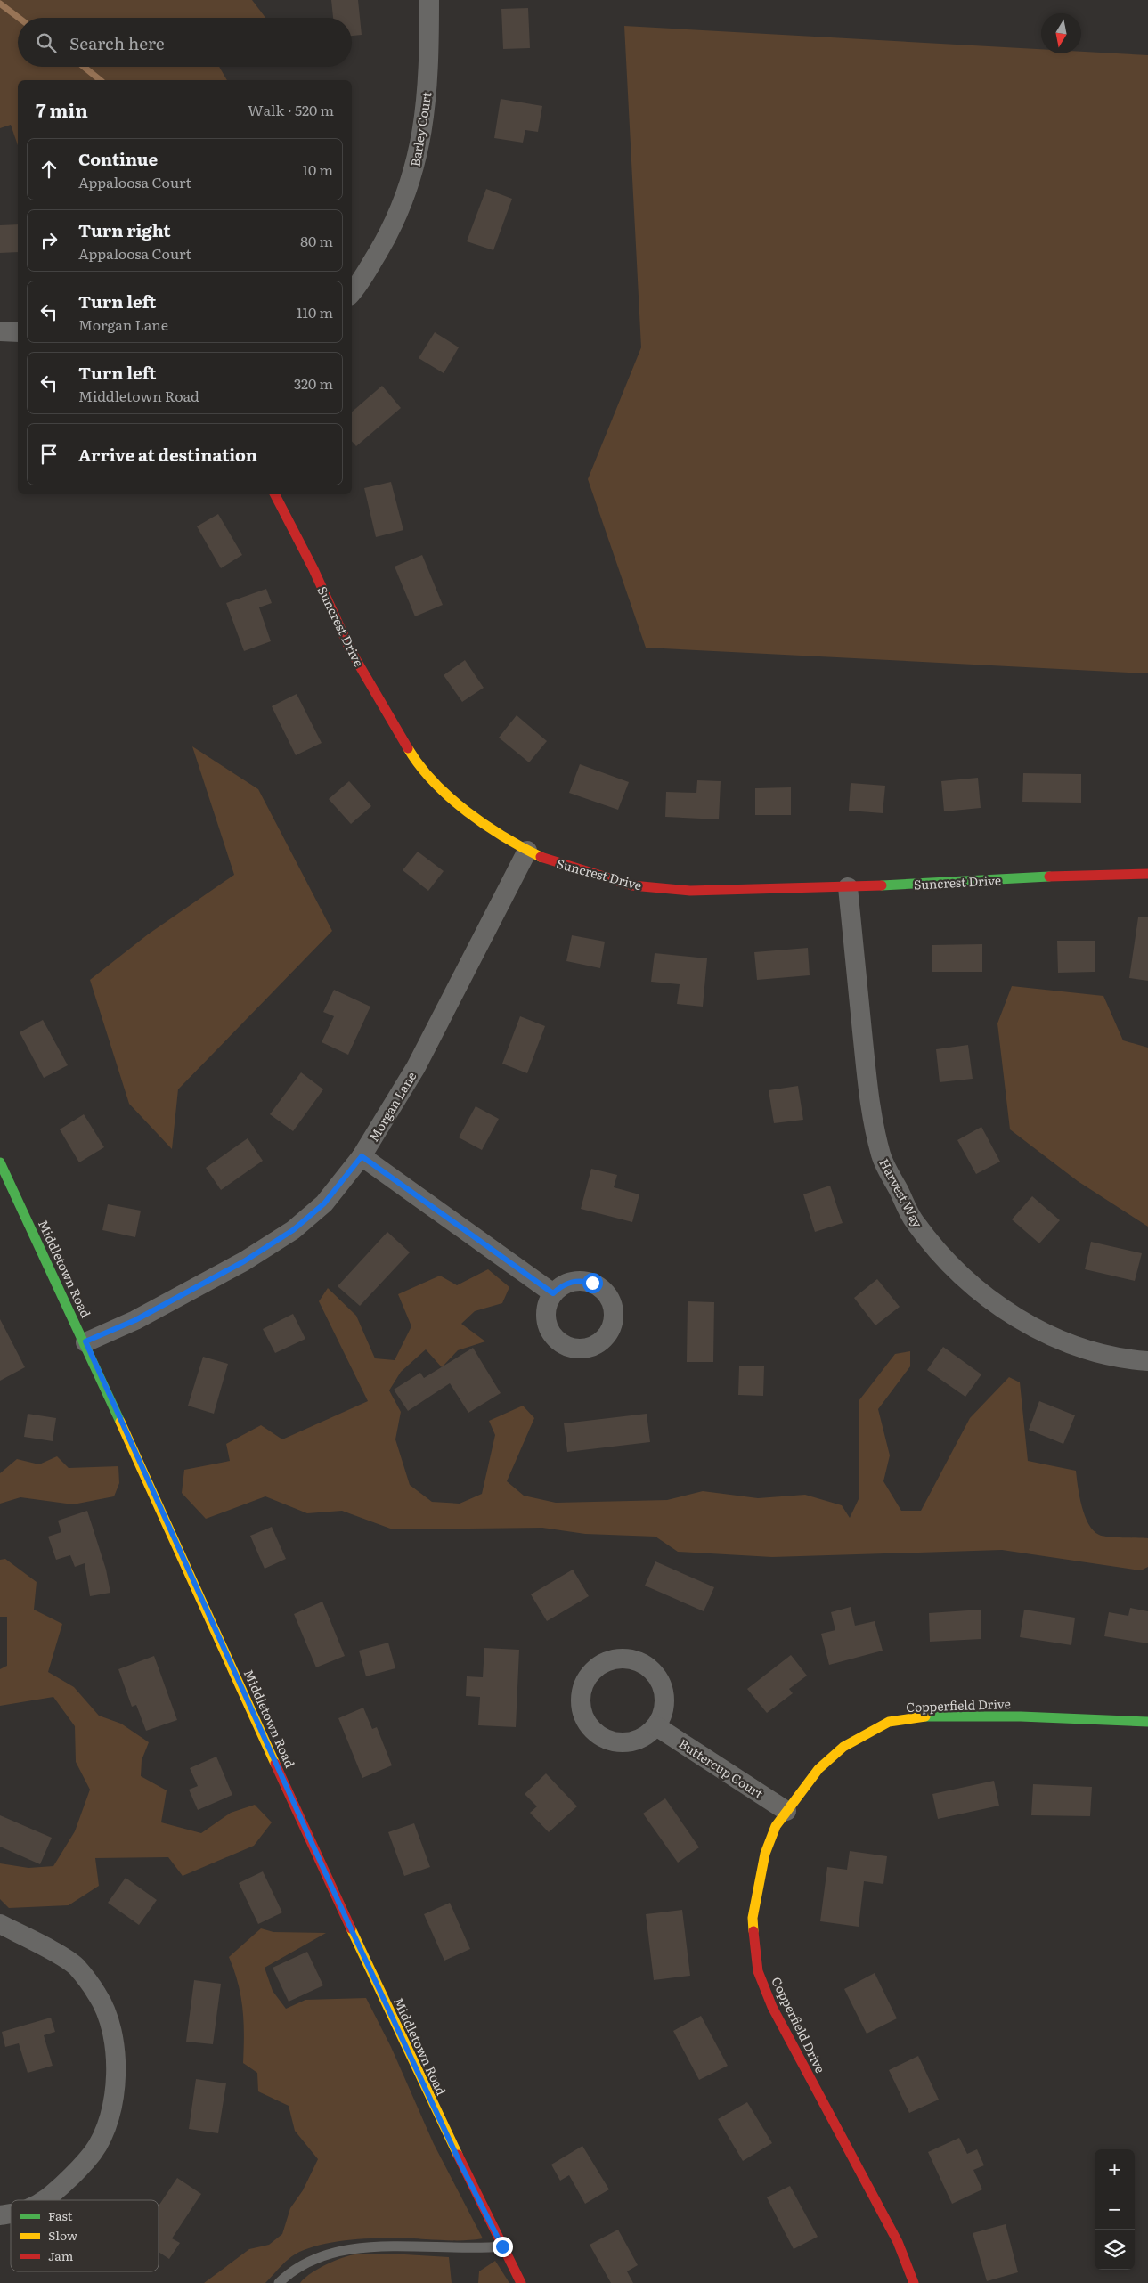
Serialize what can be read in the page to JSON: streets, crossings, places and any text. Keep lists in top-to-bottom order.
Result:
{
  "streets": {
    "street": [
      "Barley Court",
      "Suncrest Drive",
      "Morgan Lane",
      "Harvest Way",
      "Middletown Road",
      "Copperfield Drive",
      "Buttercup Court"
    ]
  },
  "crossings": [
    ["Suncrest Drive", "Morgan Lane"],
    ["Suncrest Drive", "Harvest Way"],
    ["Morgan Lane", "Middletown Road"],
    ["Copperfield Drive", "Buttercup Court"]
  ],
  "legend": ["Fast", "Slow", "Jam"],
  "north": "bottom",
  "page": {
    "search": "Search here",
    "heading": ["7 min", "Walk · 520 m"],
    "list": [
      ["Continue", "Appaloosa Court", "10 m"],
      ["Turn right", "Appaloosa Court", "80 m"],
      ["Turn left", "Morgan Lane", "110 m"],
      ["Turn left", "Middletown Road", "320 m"],
      "Arrive at destination"
    ],
    "map_buttons": ["+", "−"]
  }
}
